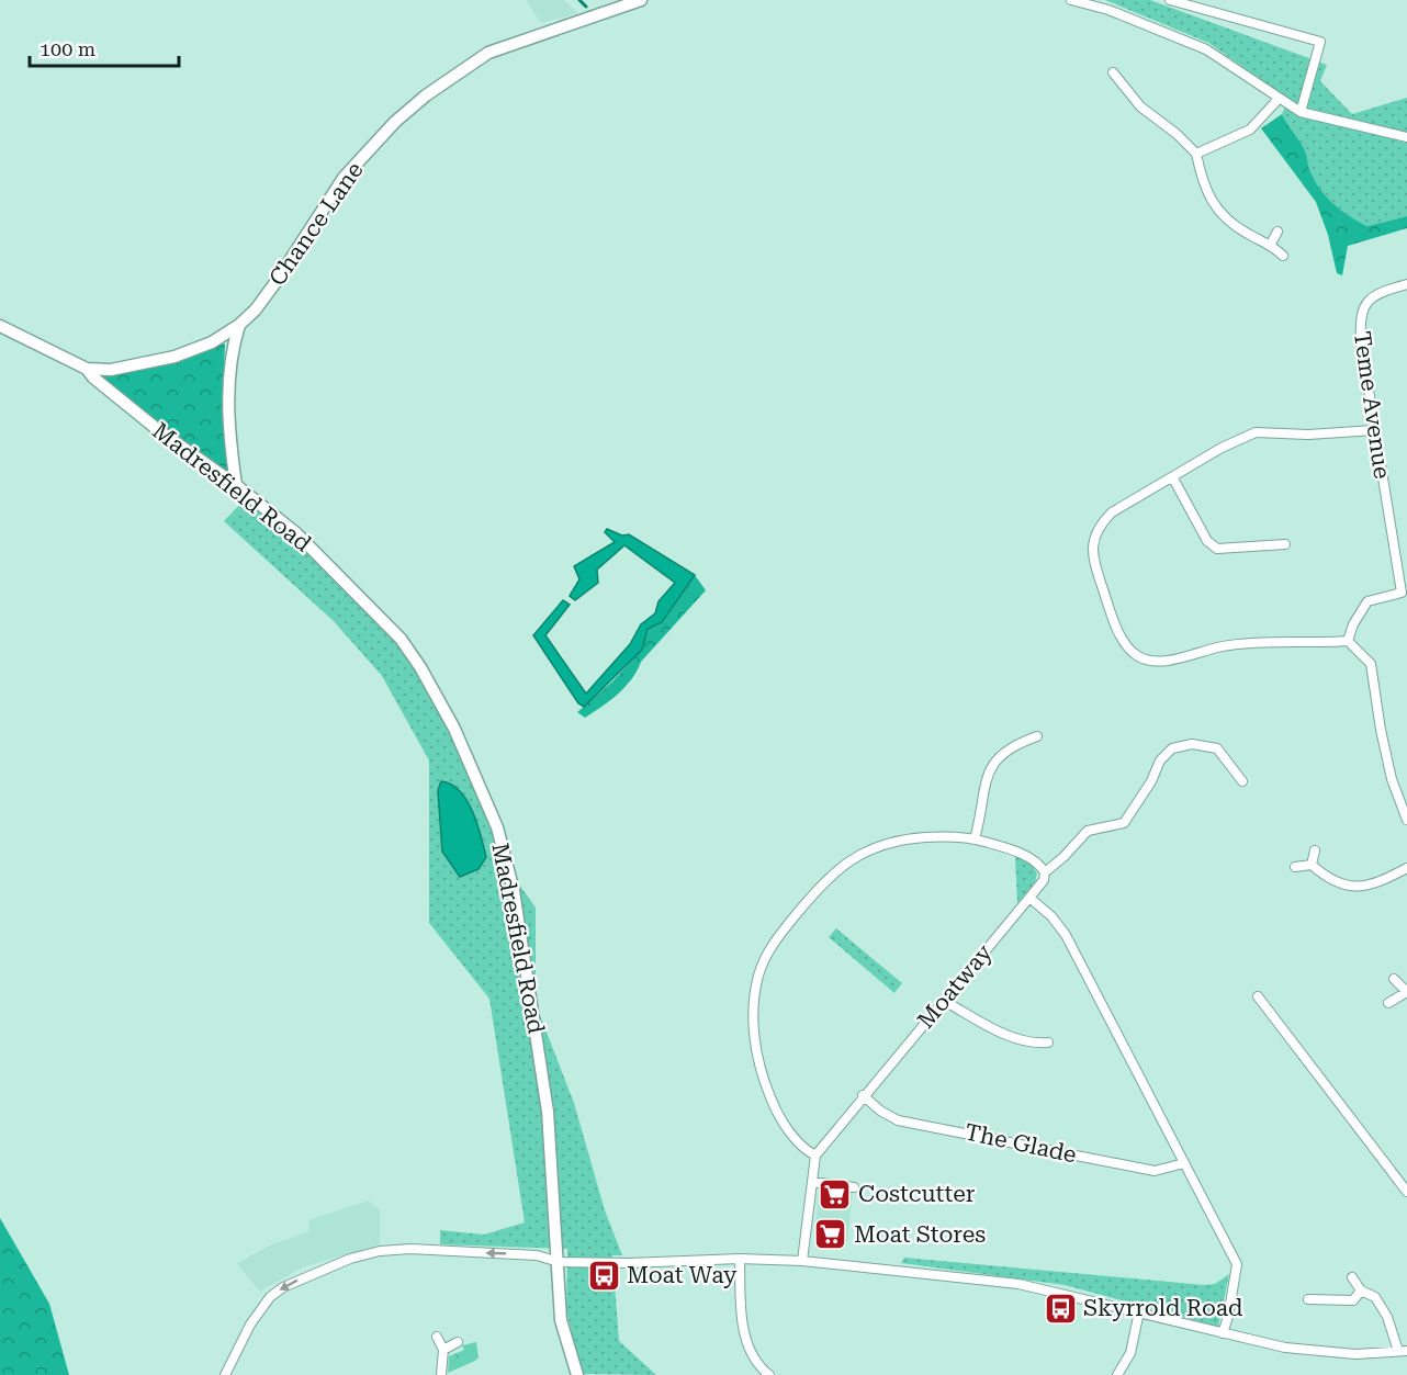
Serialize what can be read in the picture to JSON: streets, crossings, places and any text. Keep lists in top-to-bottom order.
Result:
{
  "streets": {
    "street": [
      "Chance Lane",
      "Teme Avenue",
      "Madresfield Road",
      "Moatway",
      "The Glade"
    ]
  },
  "crossings": [
    ["Chance Lane", "Madresfield Road"],
    ["Moatway", "The Glade"]
  ],
  "places": {
    "supermarket": ["Costcutter", "Moat Stores"],
    "bus stop": ["Moat Way", "Skyrrold Road"]
  },
  "scale_bar": "100 m"
}
